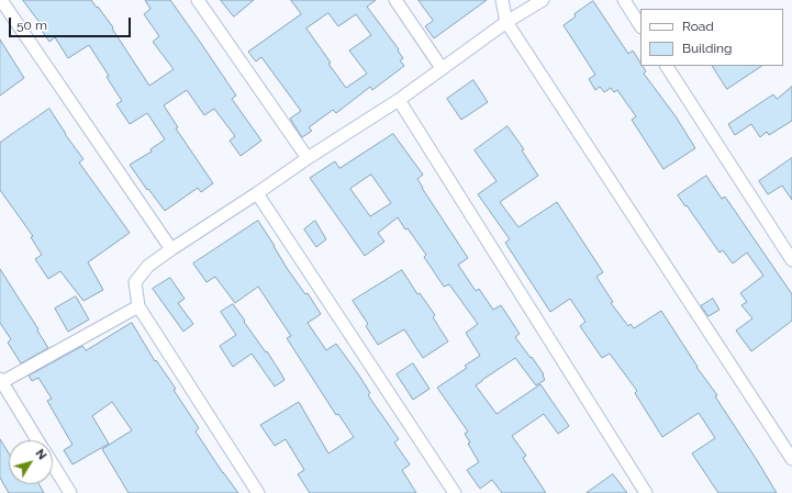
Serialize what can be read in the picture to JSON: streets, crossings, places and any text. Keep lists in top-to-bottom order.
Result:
{
  "legend": ["Road", "Building"],
  "scale_bar": "50 m",
  "north": "top right"
}
